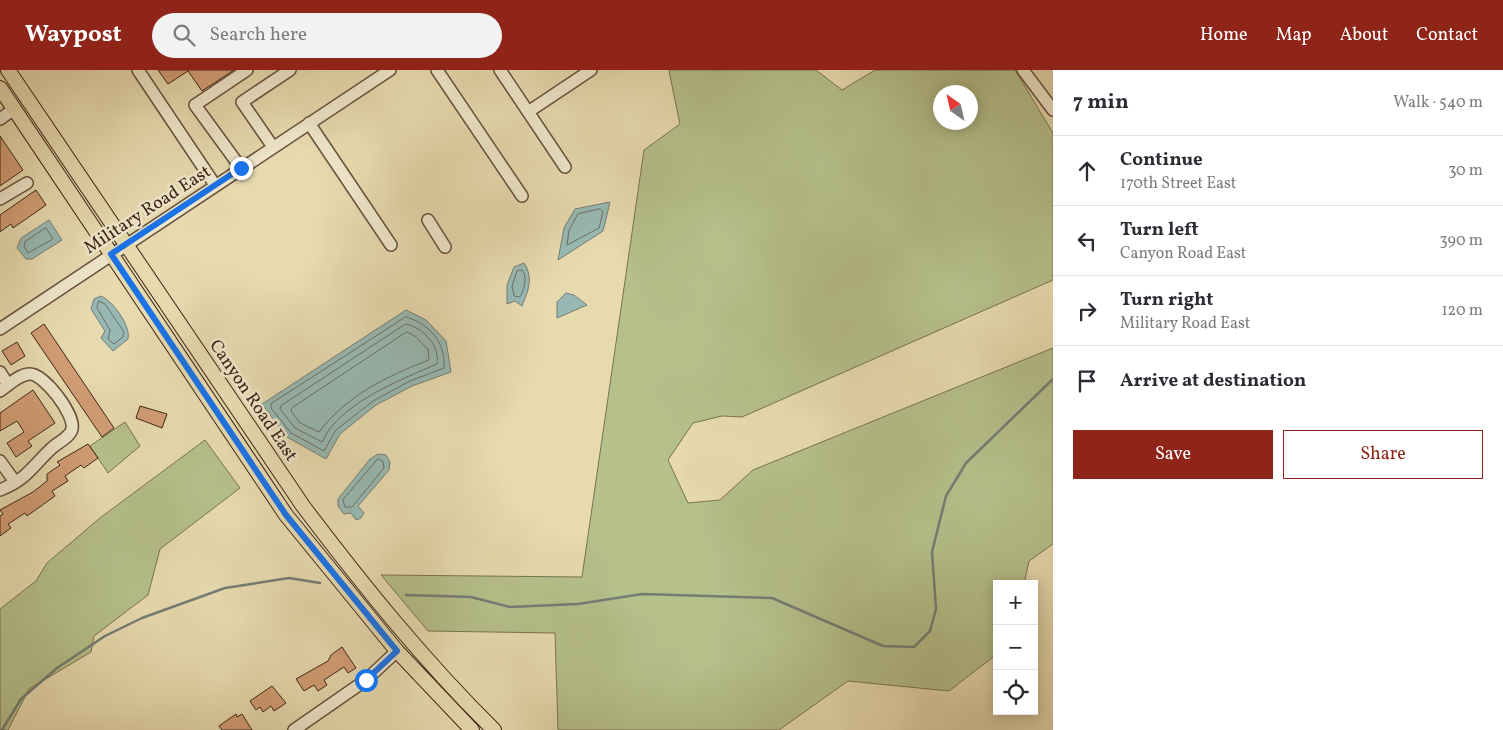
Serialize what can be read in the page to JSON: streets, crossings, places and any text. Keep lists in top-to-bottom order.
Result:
{
  "streets": {
    "main road": ["Canyon Road East"],
    "street": ["Military Road East"]
  },
  "crossings": [
    ["Military Road East", "Canyon Road East"]
  ],
  "north": "top left",
  "page": {
    "header": "Waypost",
    "search": "Search here",
    "nav": [
      "Home",
      "Map",
      "About",
      "Contact"
    ],
    "heading": ["7 min", "Walk · 540 m"],
    "list": [
      ["Continue", "170th Street East", "30 m"],
      ["Turn left", "Canyon Road East", "390 m"],
      ["Turn right", "Military Road East", "120 m"],
      "Arrive at destination"
    ],
    "buttons": ["Save", "Share"],
    "map_buttons": ["+", "−"]
  }
}
